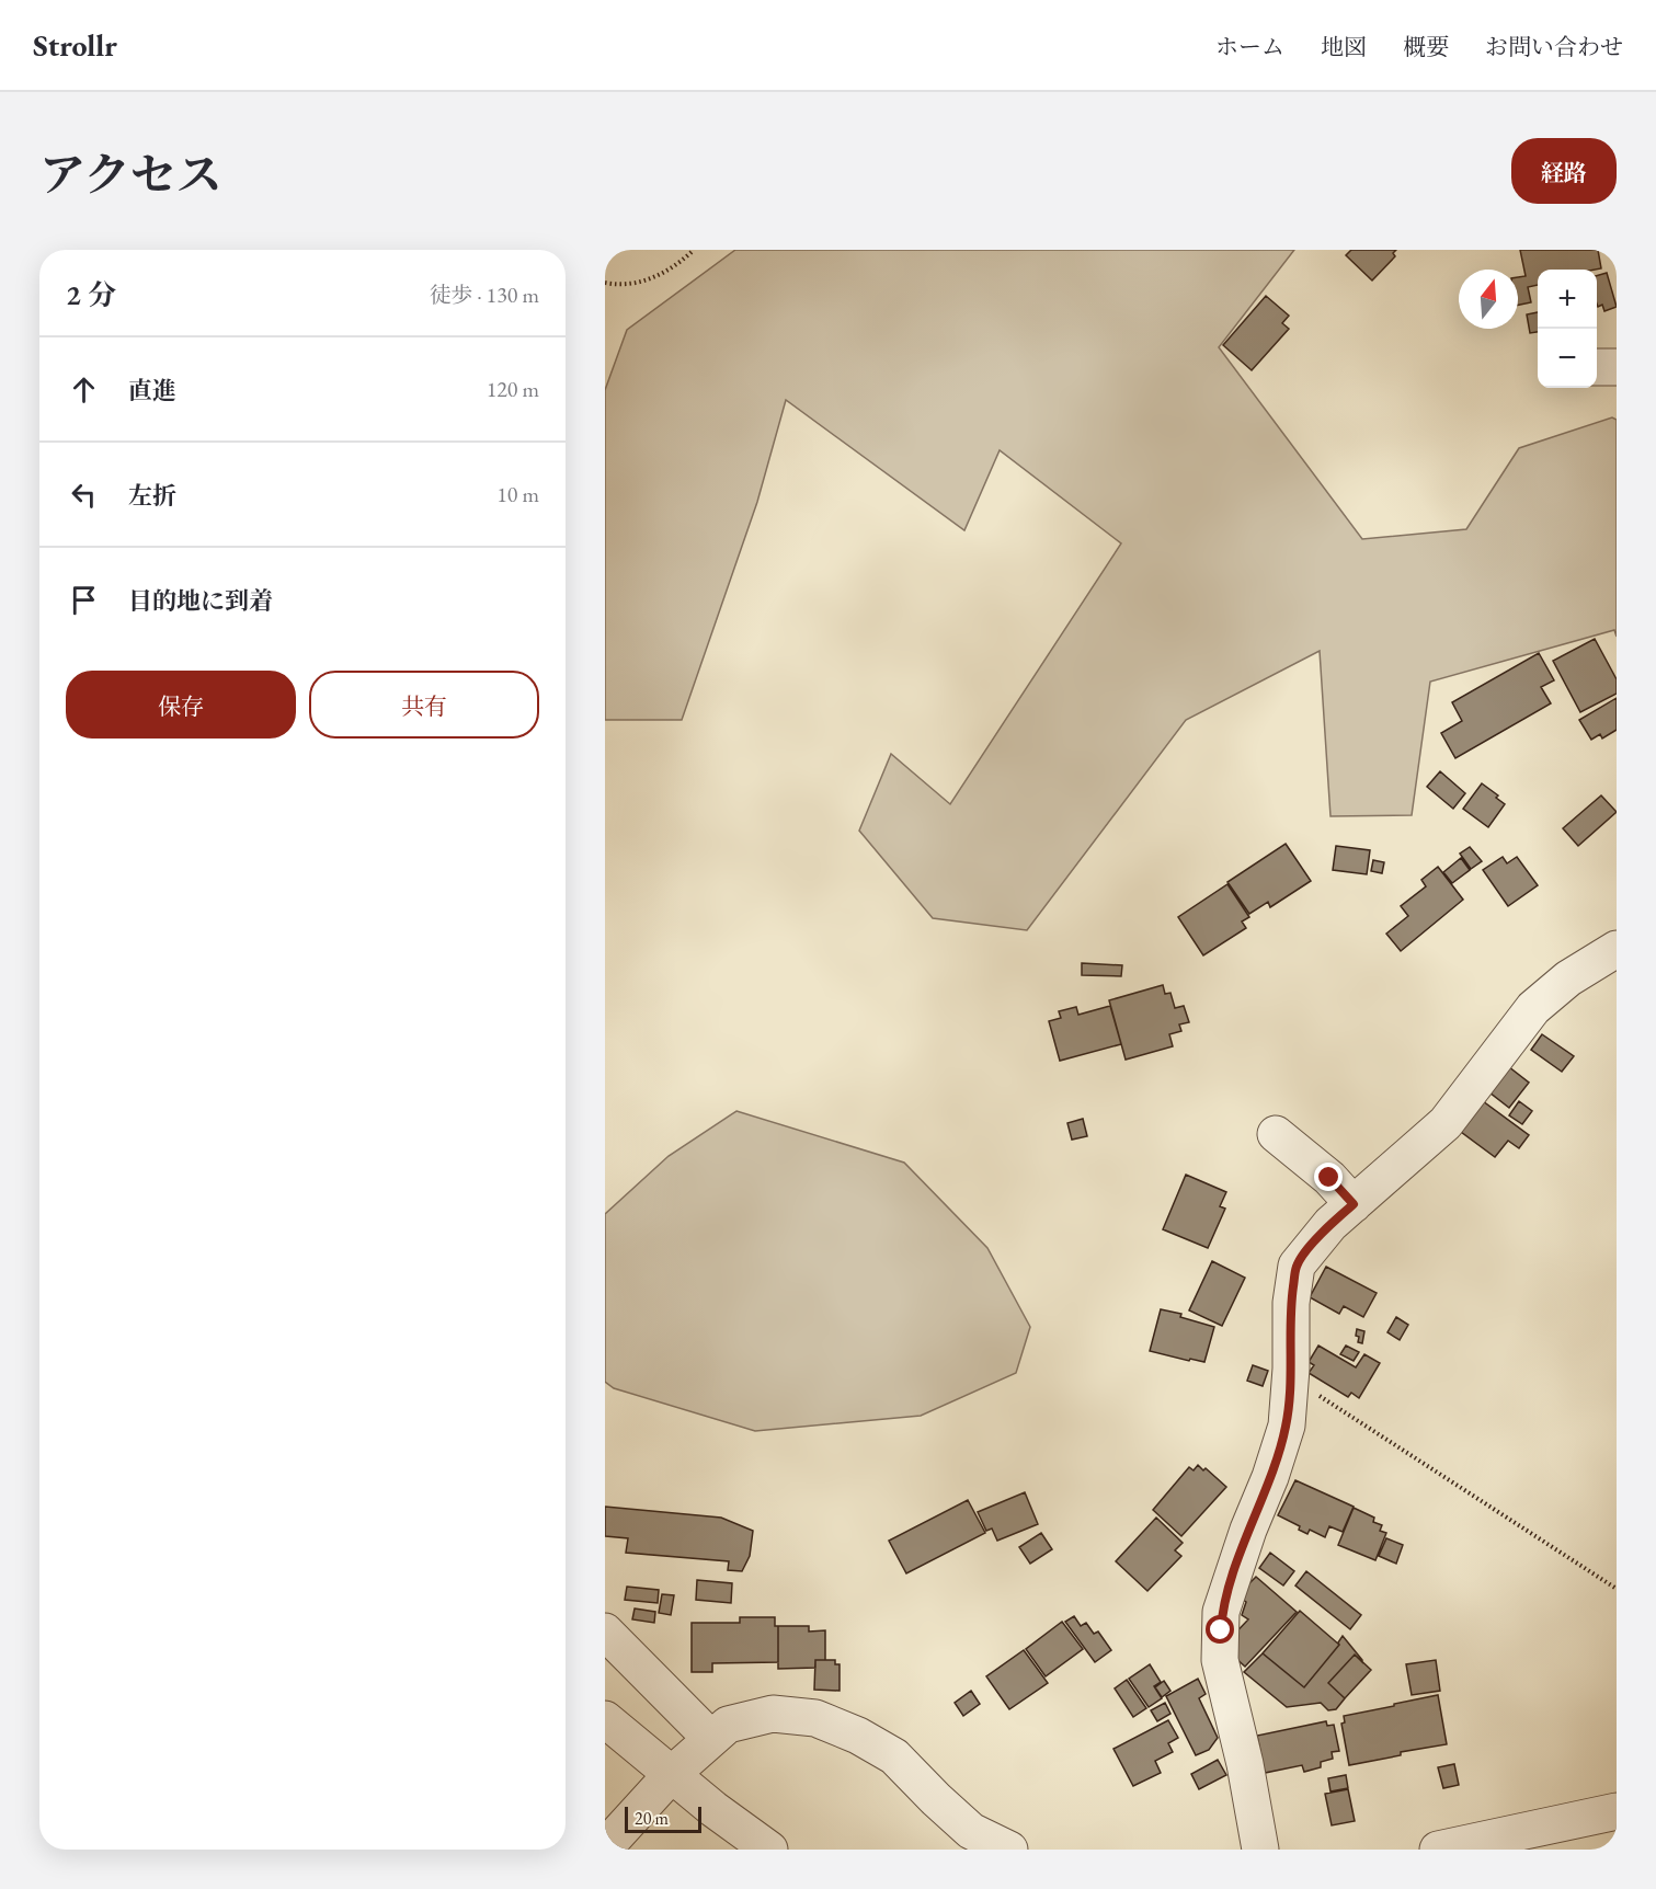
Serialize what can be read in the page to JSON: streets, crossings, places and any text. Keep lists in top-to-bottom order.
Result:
{
  "scale_bar": "20 m",
  "north": "top",
  "page": {
    "header": "Strollr",
    "nav": [
      "ホーム",
      "地図",
      "概要",
      "お問い合わせ"
    ],
    "title": "アクセス",
    "buttons": [
      "経路",
      ["保存", "共有"]
    ],
    "heading": ["2 分", "徒歩 · 130 m"],
    "map_buttons": ["+", "−"],
    "list": [
      ["直進", "120 m"],
      ["左折", "10 m"],
      "目的地に到着"
    ],
    "scale": "20 m"
  }
}
